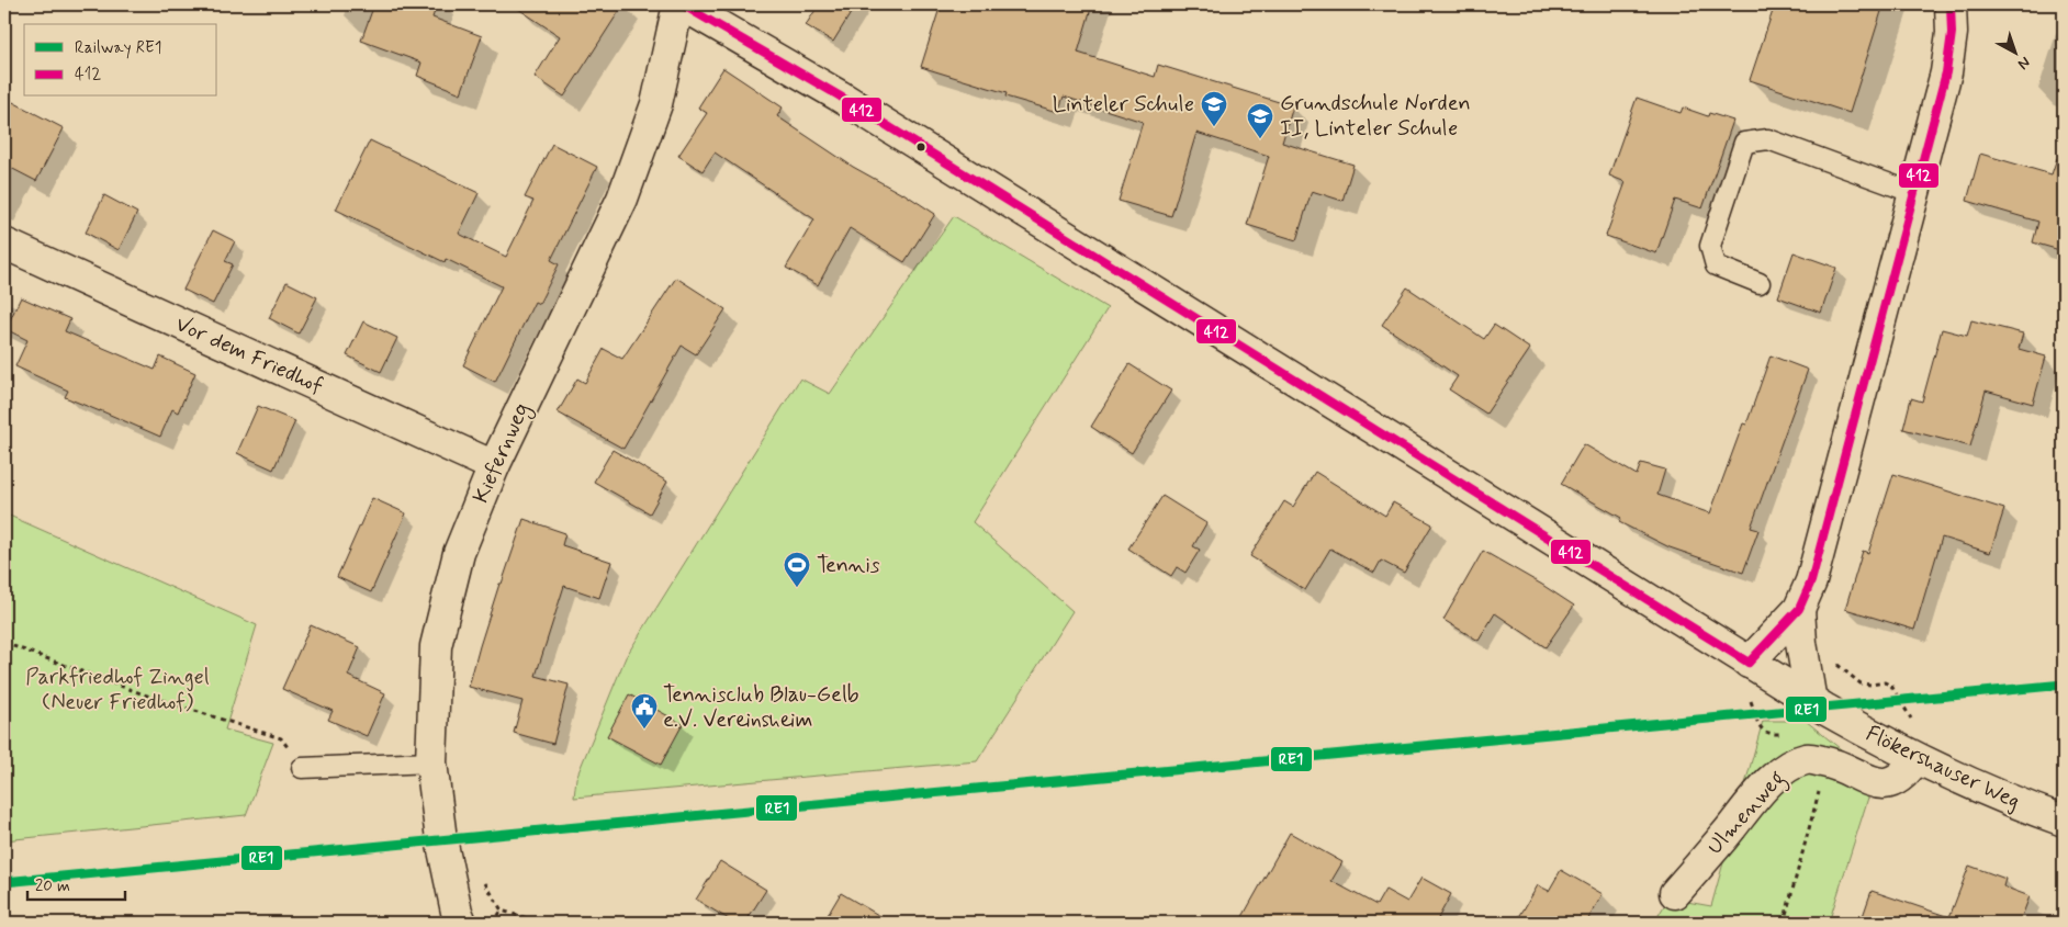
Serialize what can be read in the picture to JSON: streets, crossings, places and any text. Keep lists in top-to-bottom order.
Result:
{
  "streets": {
    "street": [
      "Vor dem Friedhof",
      "Kiefernweg",
      "Flökershauser Weg",
      "Ulmenweg"
    ]
  },
  "crossings": [
    ["Vor dem Friedhof", "Kiefernweg"],
    ["Kiefernweg", "Flökershauser Weg"],
    ["Flökershauser Weg", "Ulmenweg"]
  ],
  "parks": ["Parkfriedhof Zingel (Neuer Friedhof)"],
  "places": {
    "school or university": ["Linteler Schule", "Grundschule Norden II, Linteler Schule"],
    "sports": ["Tennis"],
    "public building": ["Tennisclub Blau-Gelb e.V. Vereinsheim"]
  },
  "lines": ["transit line 412", "rail line RE1"],
  "legend": ["Railway RE1", "412"],
  "scale_bar": "20 m",
  "north": "bottom right"
}
